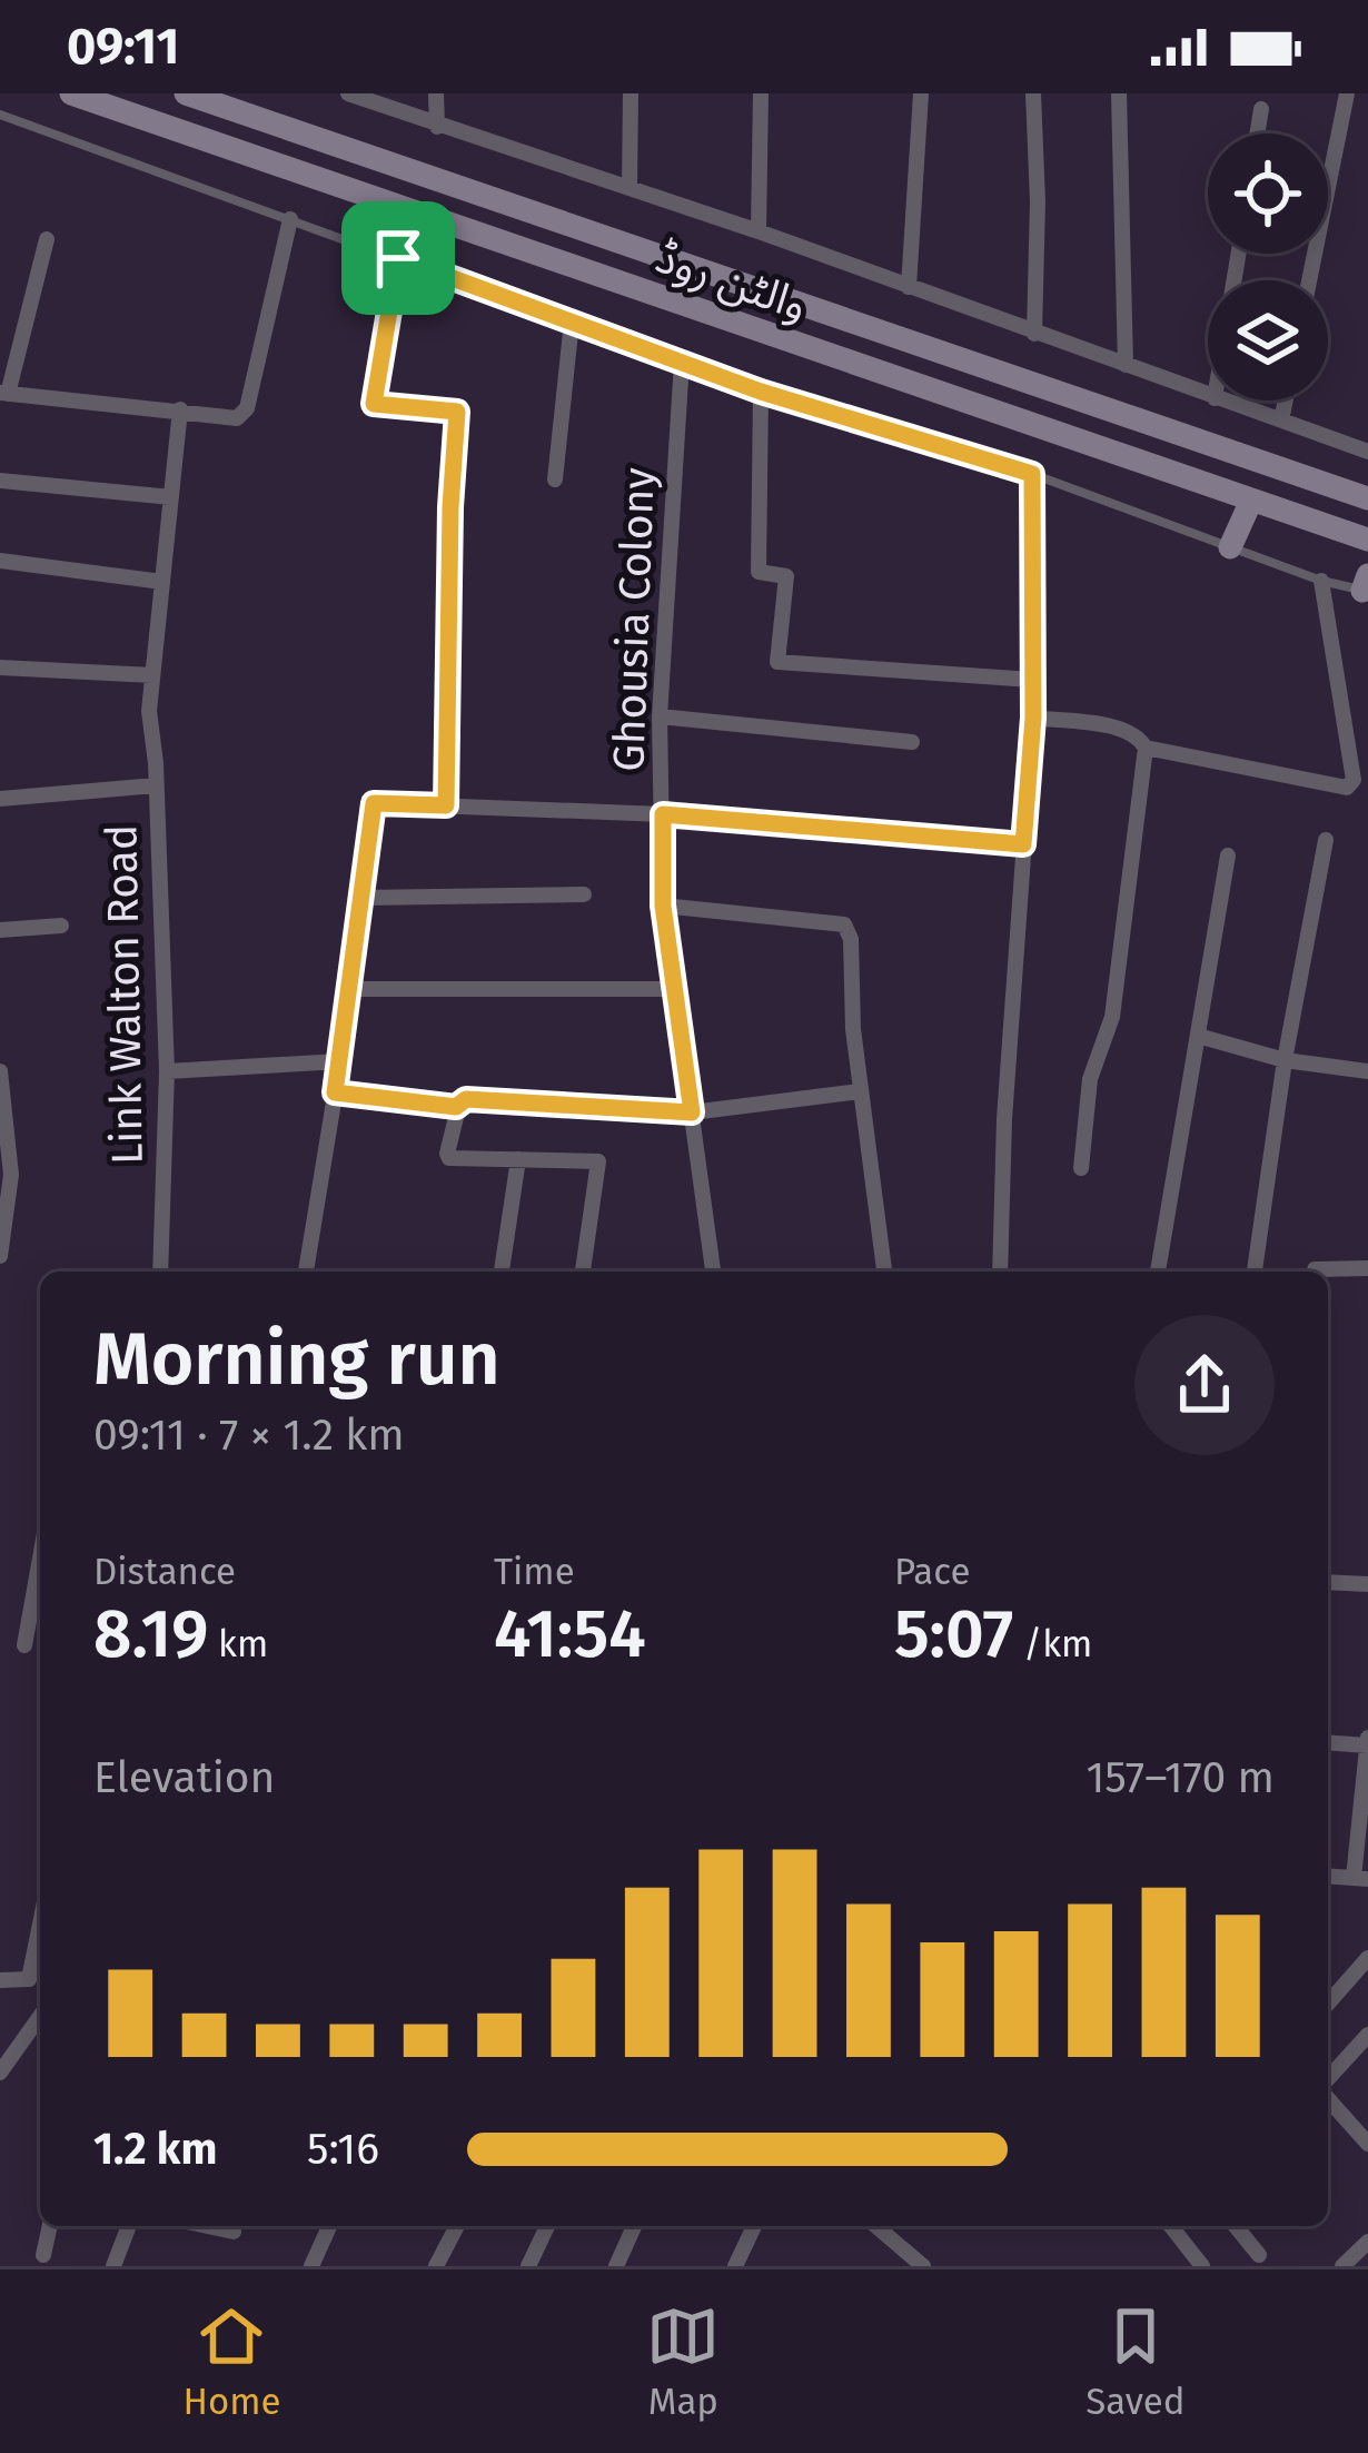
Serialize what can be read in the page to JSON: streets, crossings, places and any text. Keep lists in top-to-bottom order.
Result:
{
  "streets": {
    "main road": ["والٹن روڈ"],
    "street": ["Ghousia Colony", "Link Walton Road"]
  },
  "page": {
    "status": "09:11",
    "heading": ["Morning run", "09:11 · 7 × 1.2 km"],
    "stats": [
      ["Distance", "8.19 km"],
      ["Time", "41:54"],
      ["Pace", "5:07 /km"]
    ],
    "chart": ["Elevation", "157–170 m"],
    "list": [
      {
        "name": "1.2 km",
        "note": "5:16"
      }
    ],
    "tabs": ["Home", "Map", "Saved"]
  }
}
